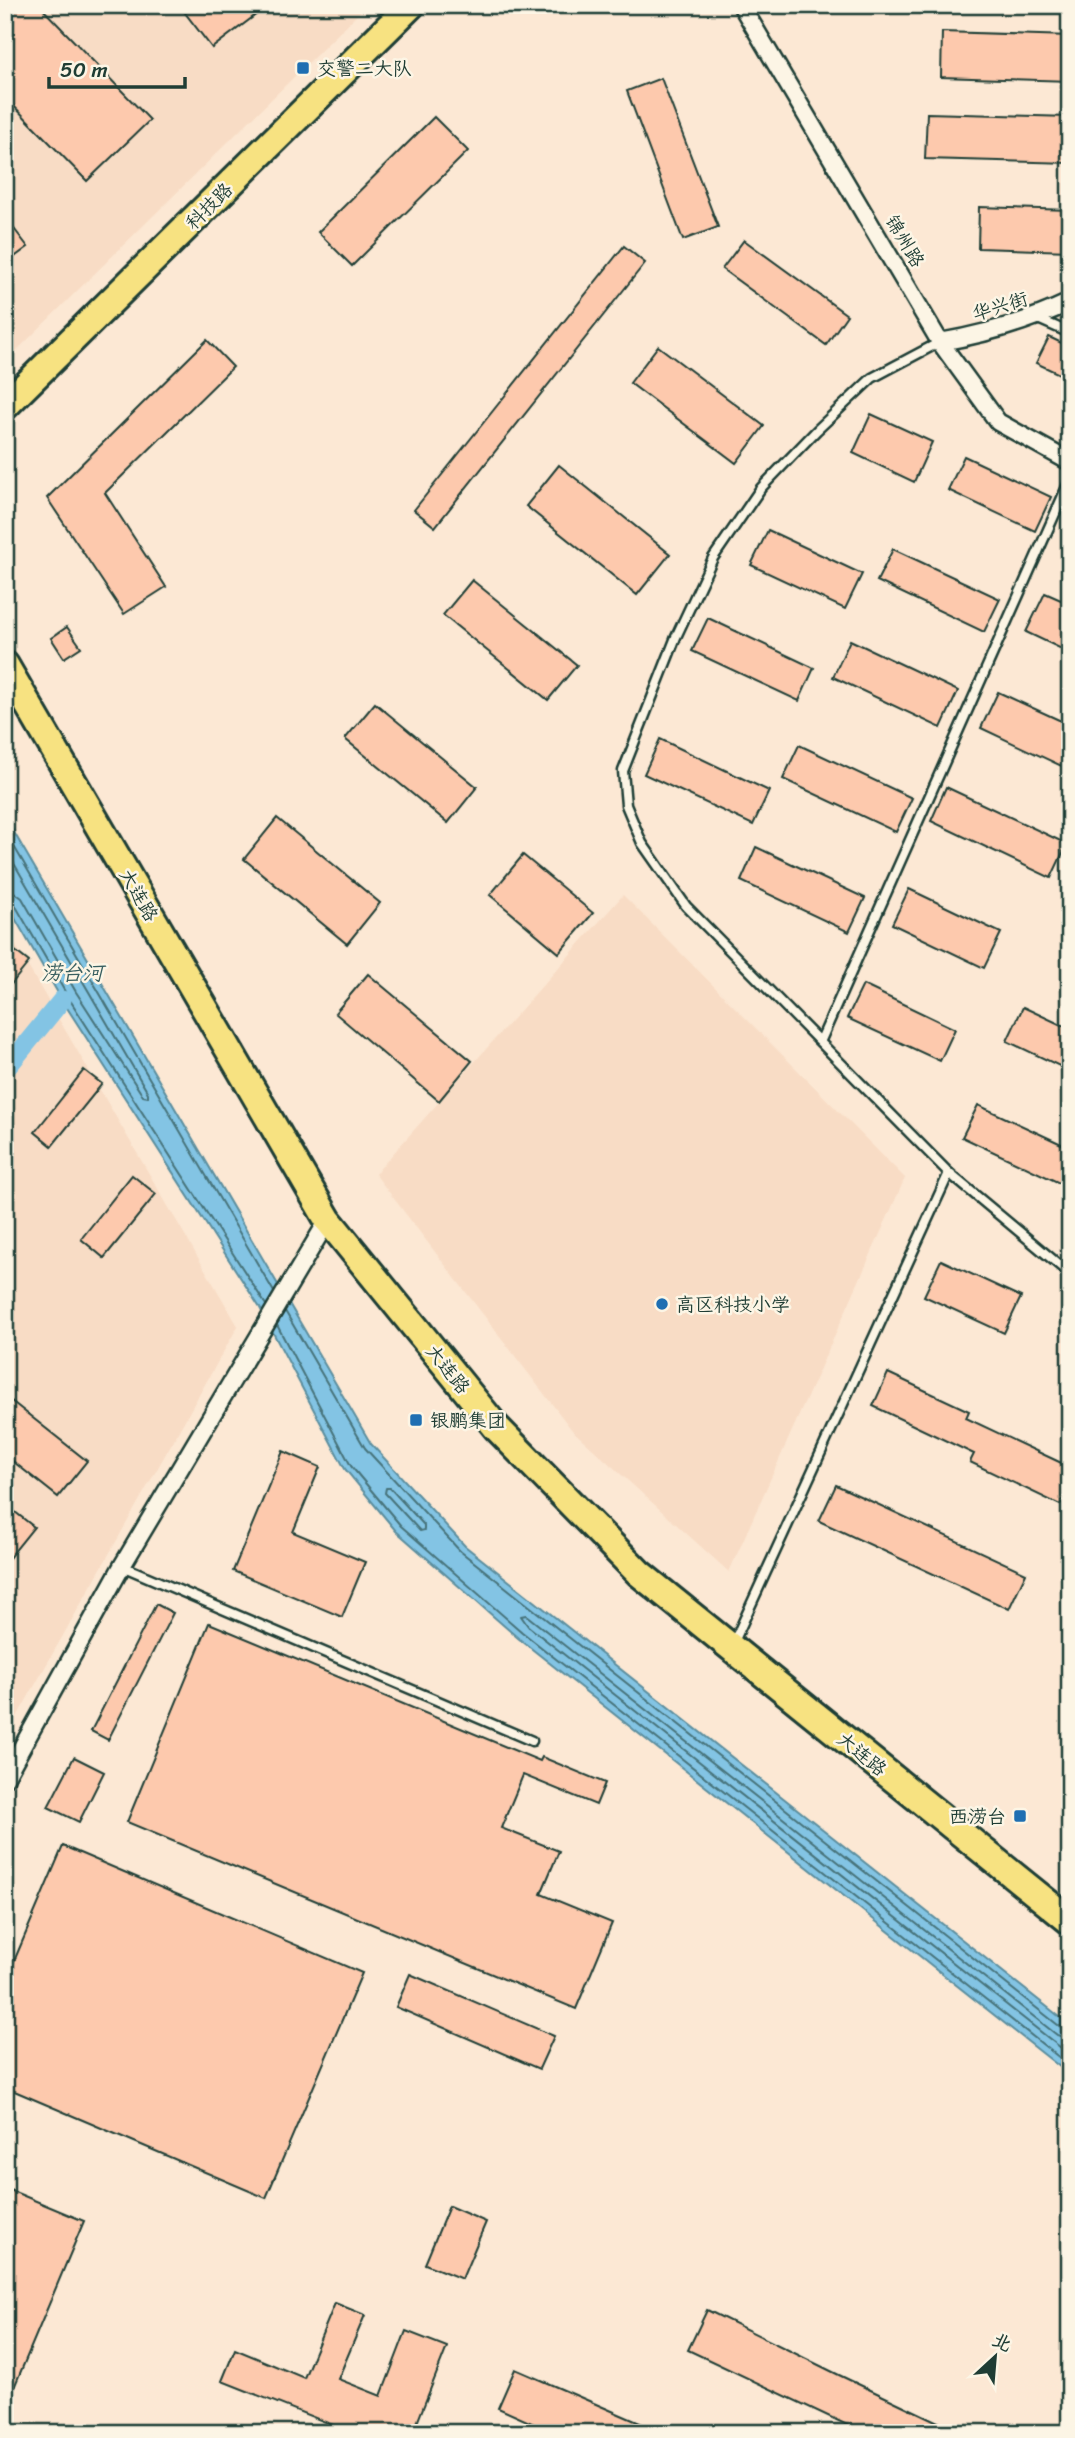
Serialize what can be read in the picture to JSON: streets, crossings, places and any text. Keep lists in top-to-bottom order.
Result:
{
  "streets": {
    "main road": ["科技路", "大连路"],
    "street": ["锦州路", "华兴街"]
  },
  "crossings": [
    ["锦州路", "华兴街"]
  ],
  "water": ["涝台河"],
  "places": {
    "transit": ["交警二大队", "银鹏集团", "西涝台"],
    "other": ["高区科技小学"]
  },
  "scale_bar": "50 m",
  "north": "top right"
}
